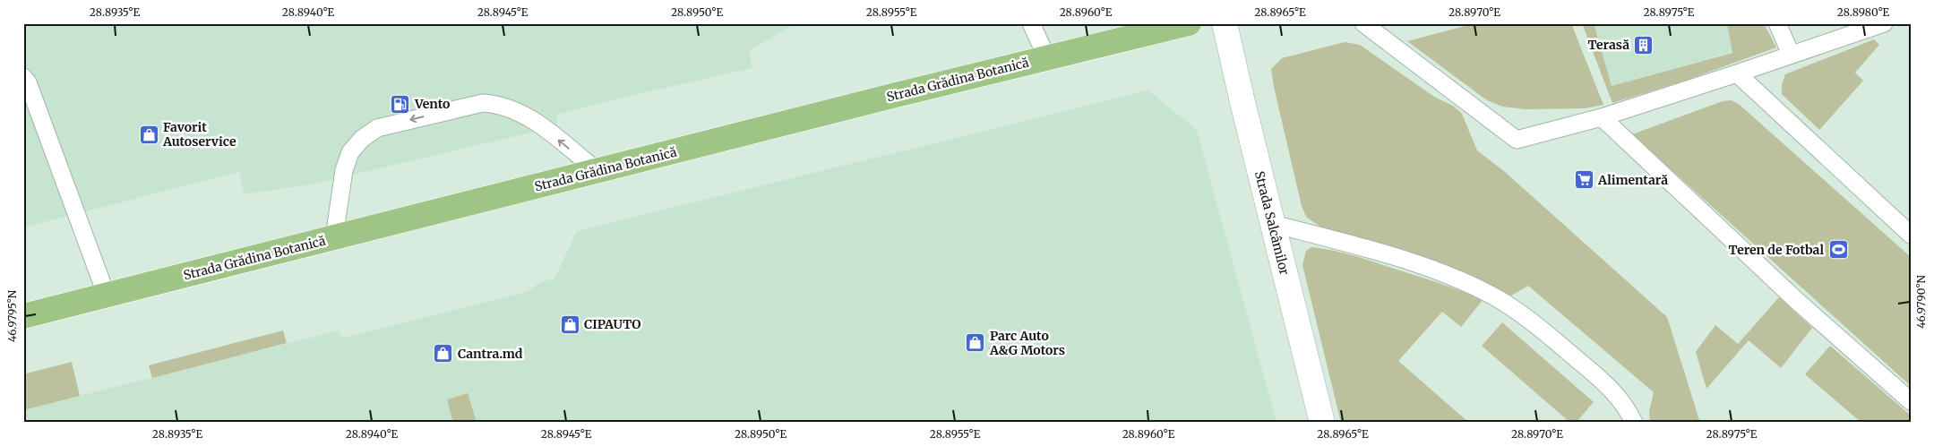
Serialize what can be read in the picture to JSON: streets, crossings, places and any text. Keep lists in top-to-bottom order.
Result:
{
  "streets": {
    "main road": ["Strada Grădina Botanică"],
    "street": ["Strada Salcâmilor"]
  },
  "places": {
    "building": ["Terasă"],
    "fuel station": ["Vento"],
    "shop": [
      "Favorit Autoservice",
      "CIPAUTO",
      "Parc Auto A&G Motors",
      "Cantra.md"
    ],
    "supermarket": ["Alimentară"],
    "sports": ["Teren de Fotbal"]
  },
  "coordinates": [
    "28.8935°E",
    "28.8940°E",
    "28.8945°E",
    "28.8950°E",
    "28.8955°E",
    "28.8960°E",
    "28.8965°E",
    "28.8970°E",
    "28.8975°E",
    "28.8980°E",
    "46.9790°N",
    "46.9795°N"
  ]
}
